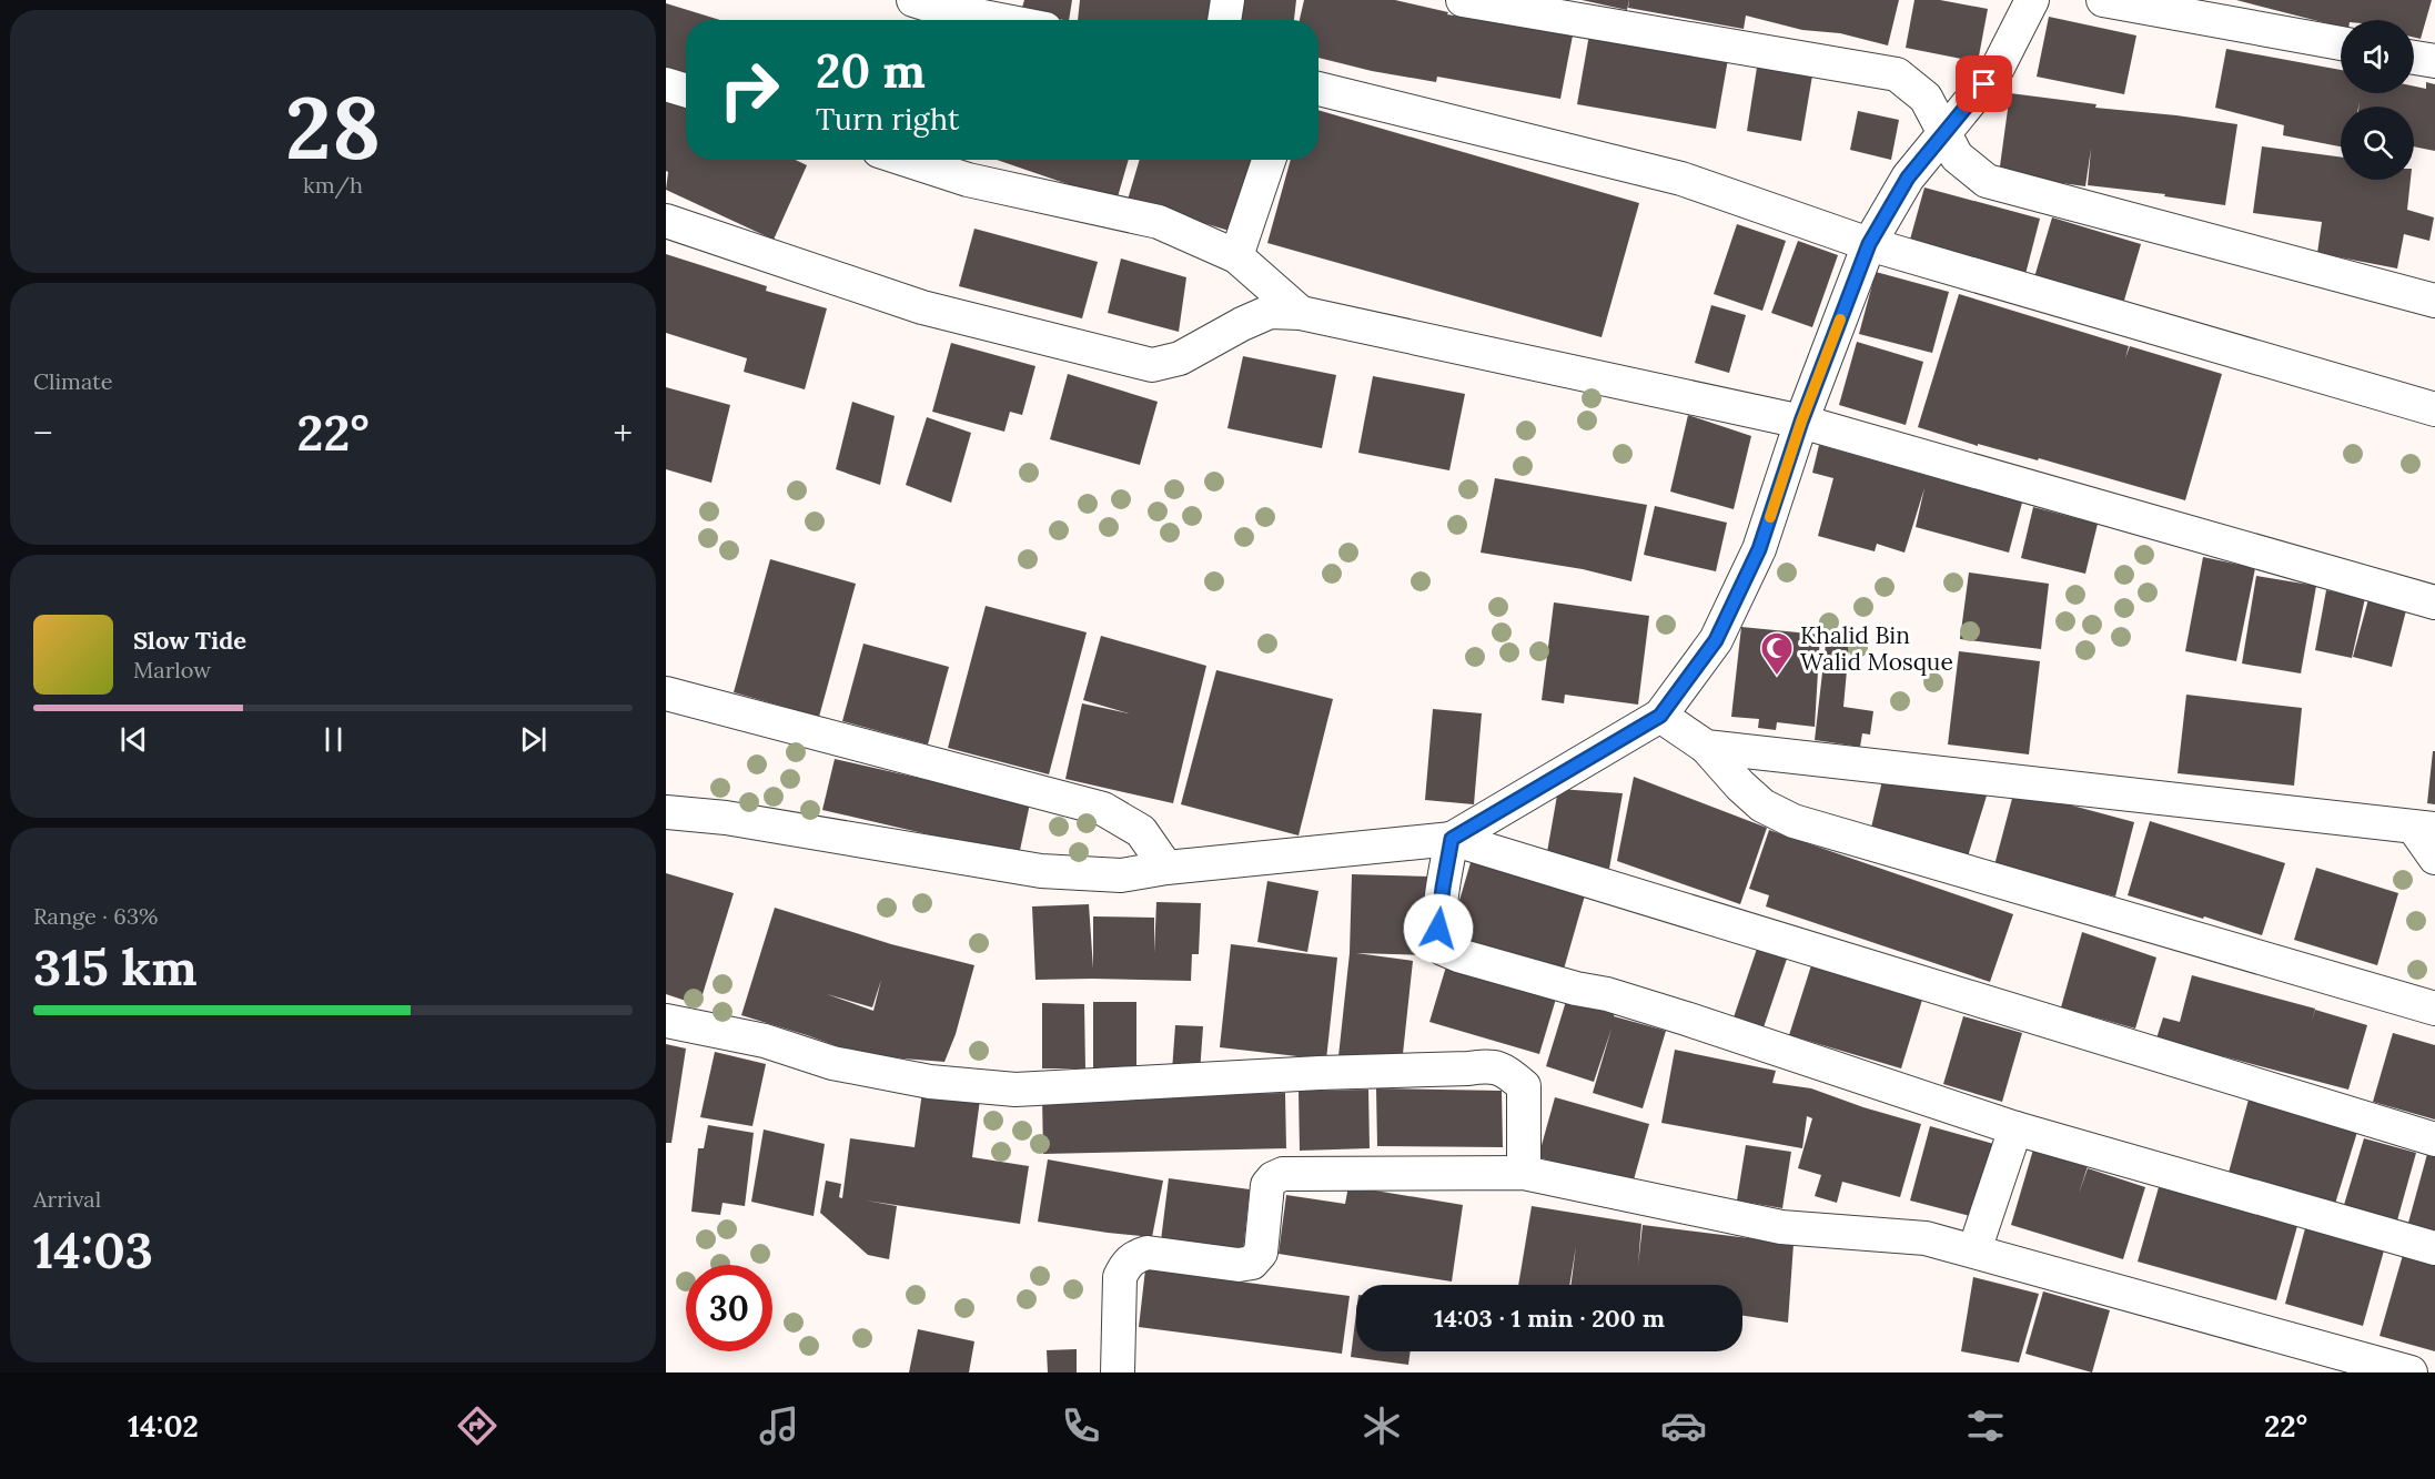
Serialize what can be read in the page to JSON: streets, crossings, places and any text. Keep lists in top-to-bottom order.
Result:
{
  "places": {
    "mosque": ["Khalid Bin Walid Mosque"]
  },
  "page": {
    "tile": [
      ["28", "km/h"],
      "Climate",
      ["Range · 63%", "315 km"],
      ["Arrival", "14:03"]
    ],
    "turn": ["20 m", "Turn right"],
    "heat": ["−", "22°", "+"],
    "song": ["Slow Tide", "Marlow"],
    "limit": "30",
    "trip": "14:03 · 1 min · 200 m",
    "tabs": ["14:02", "22°"]
  }
}
